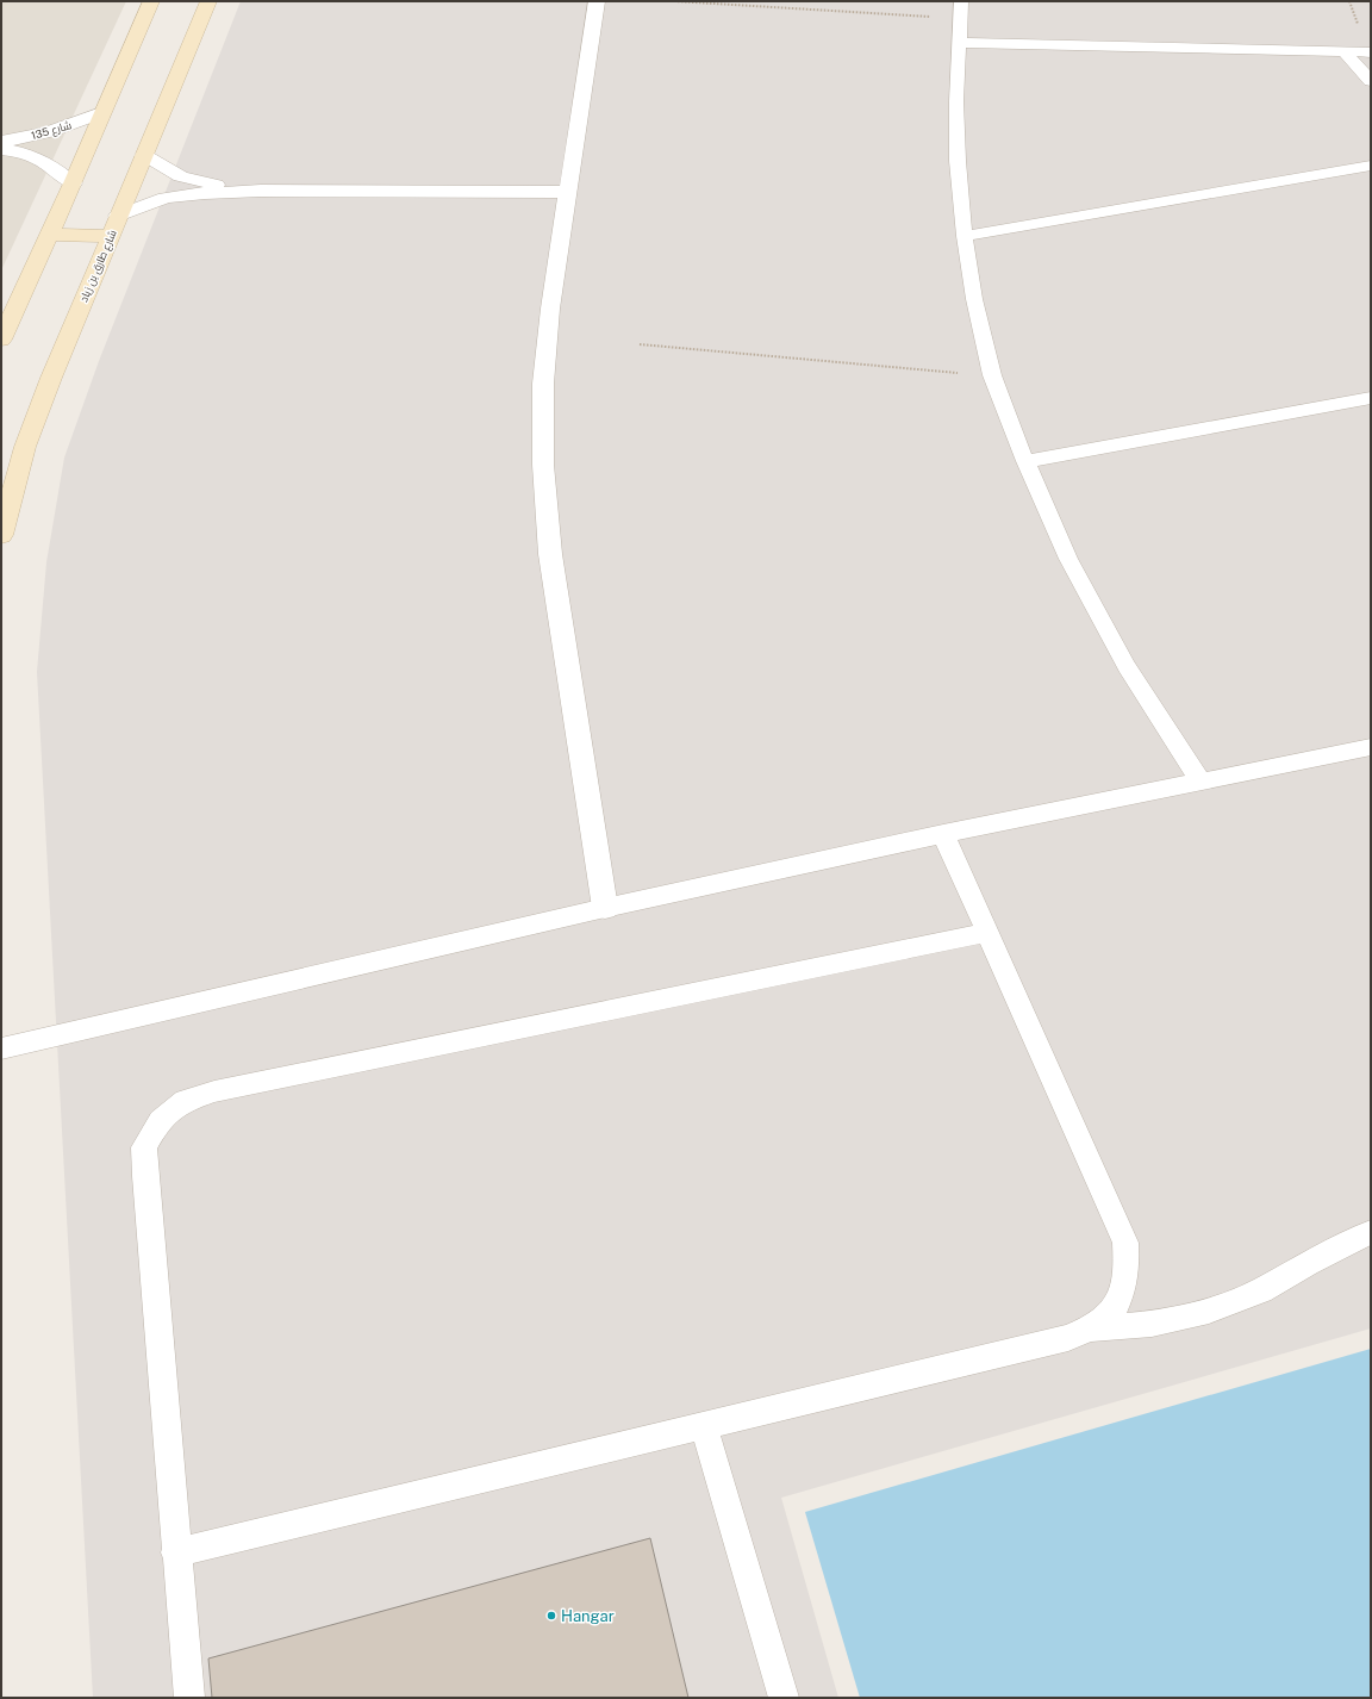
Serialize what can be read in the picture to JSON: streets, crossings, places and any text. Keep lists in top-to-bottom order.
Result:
{
  "streets": {
    "main road": ["شارع طارق بن زياد"],
    "street": ["شارع 135"]
  },
  "places": ["Hangar"]
}
